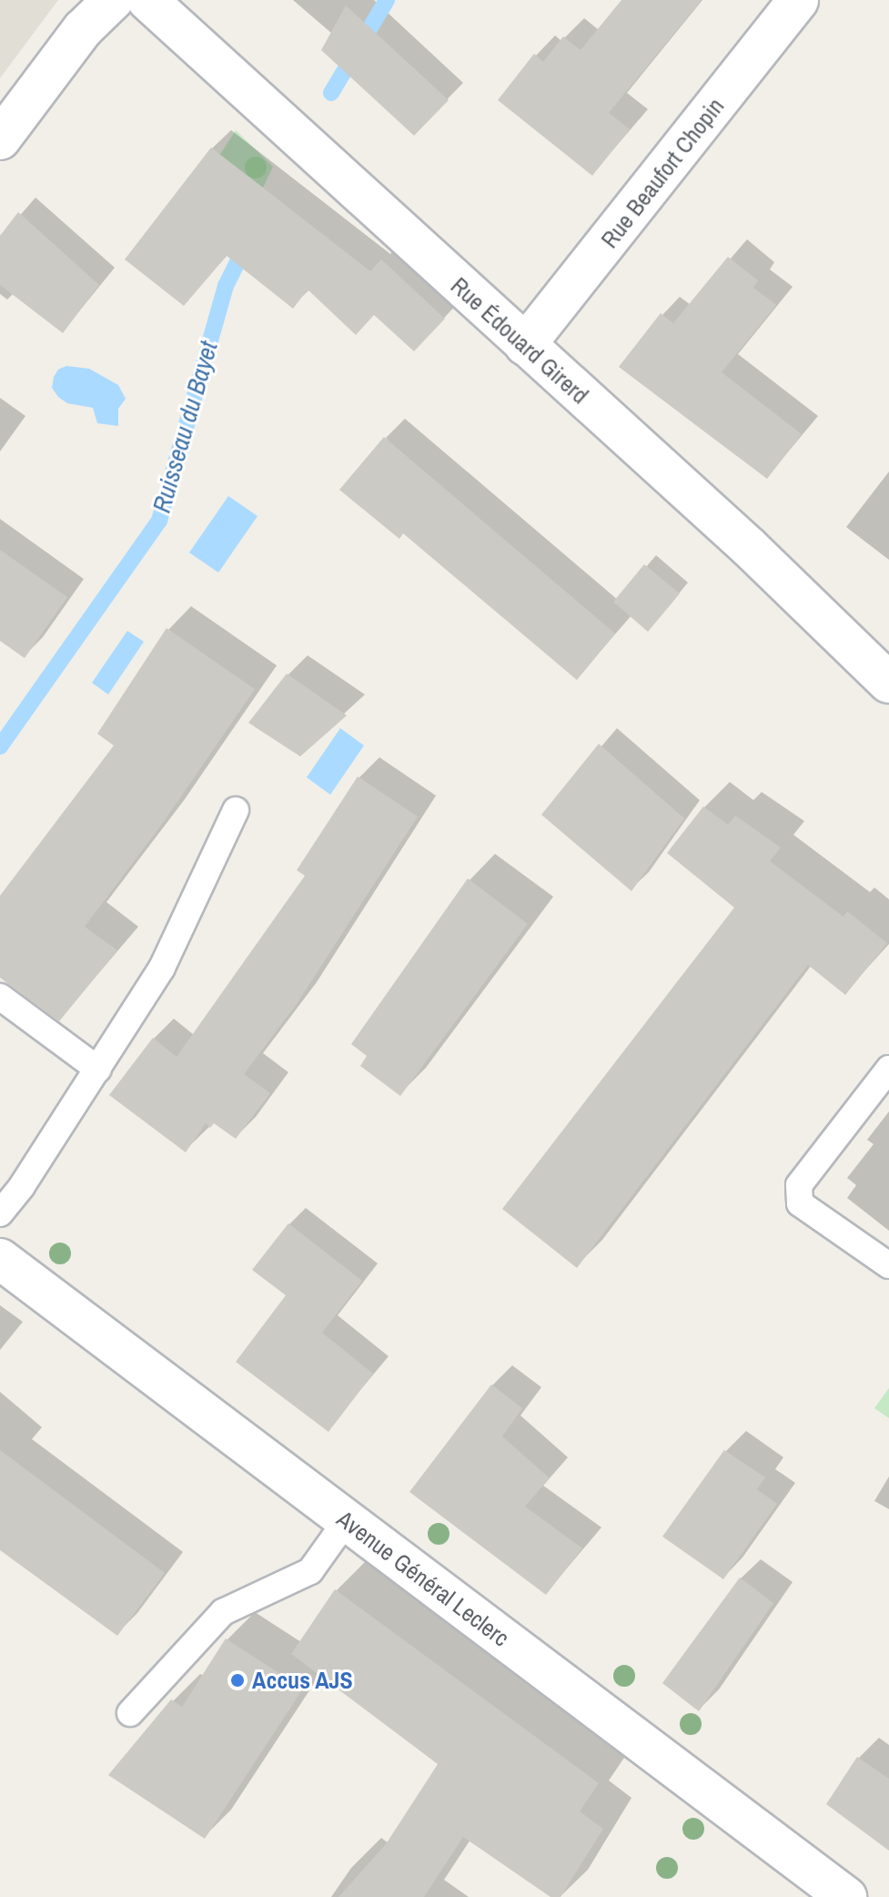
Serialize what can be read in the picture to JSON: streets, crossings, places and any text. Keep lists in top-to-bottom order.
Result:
{
  "streets": {
    "street": ["Rue Beaufort Chopin", "Rue Édouard Girerd", "Avenue Général Leclerc"]
  },
  "crossings": [
    ["Rue Beaufort Chopin", "Rue Édouard Girerd"]
  ],
  "water": ["Ruisseau du Bayet"],
  "places": ["Accus AJS"]
}
